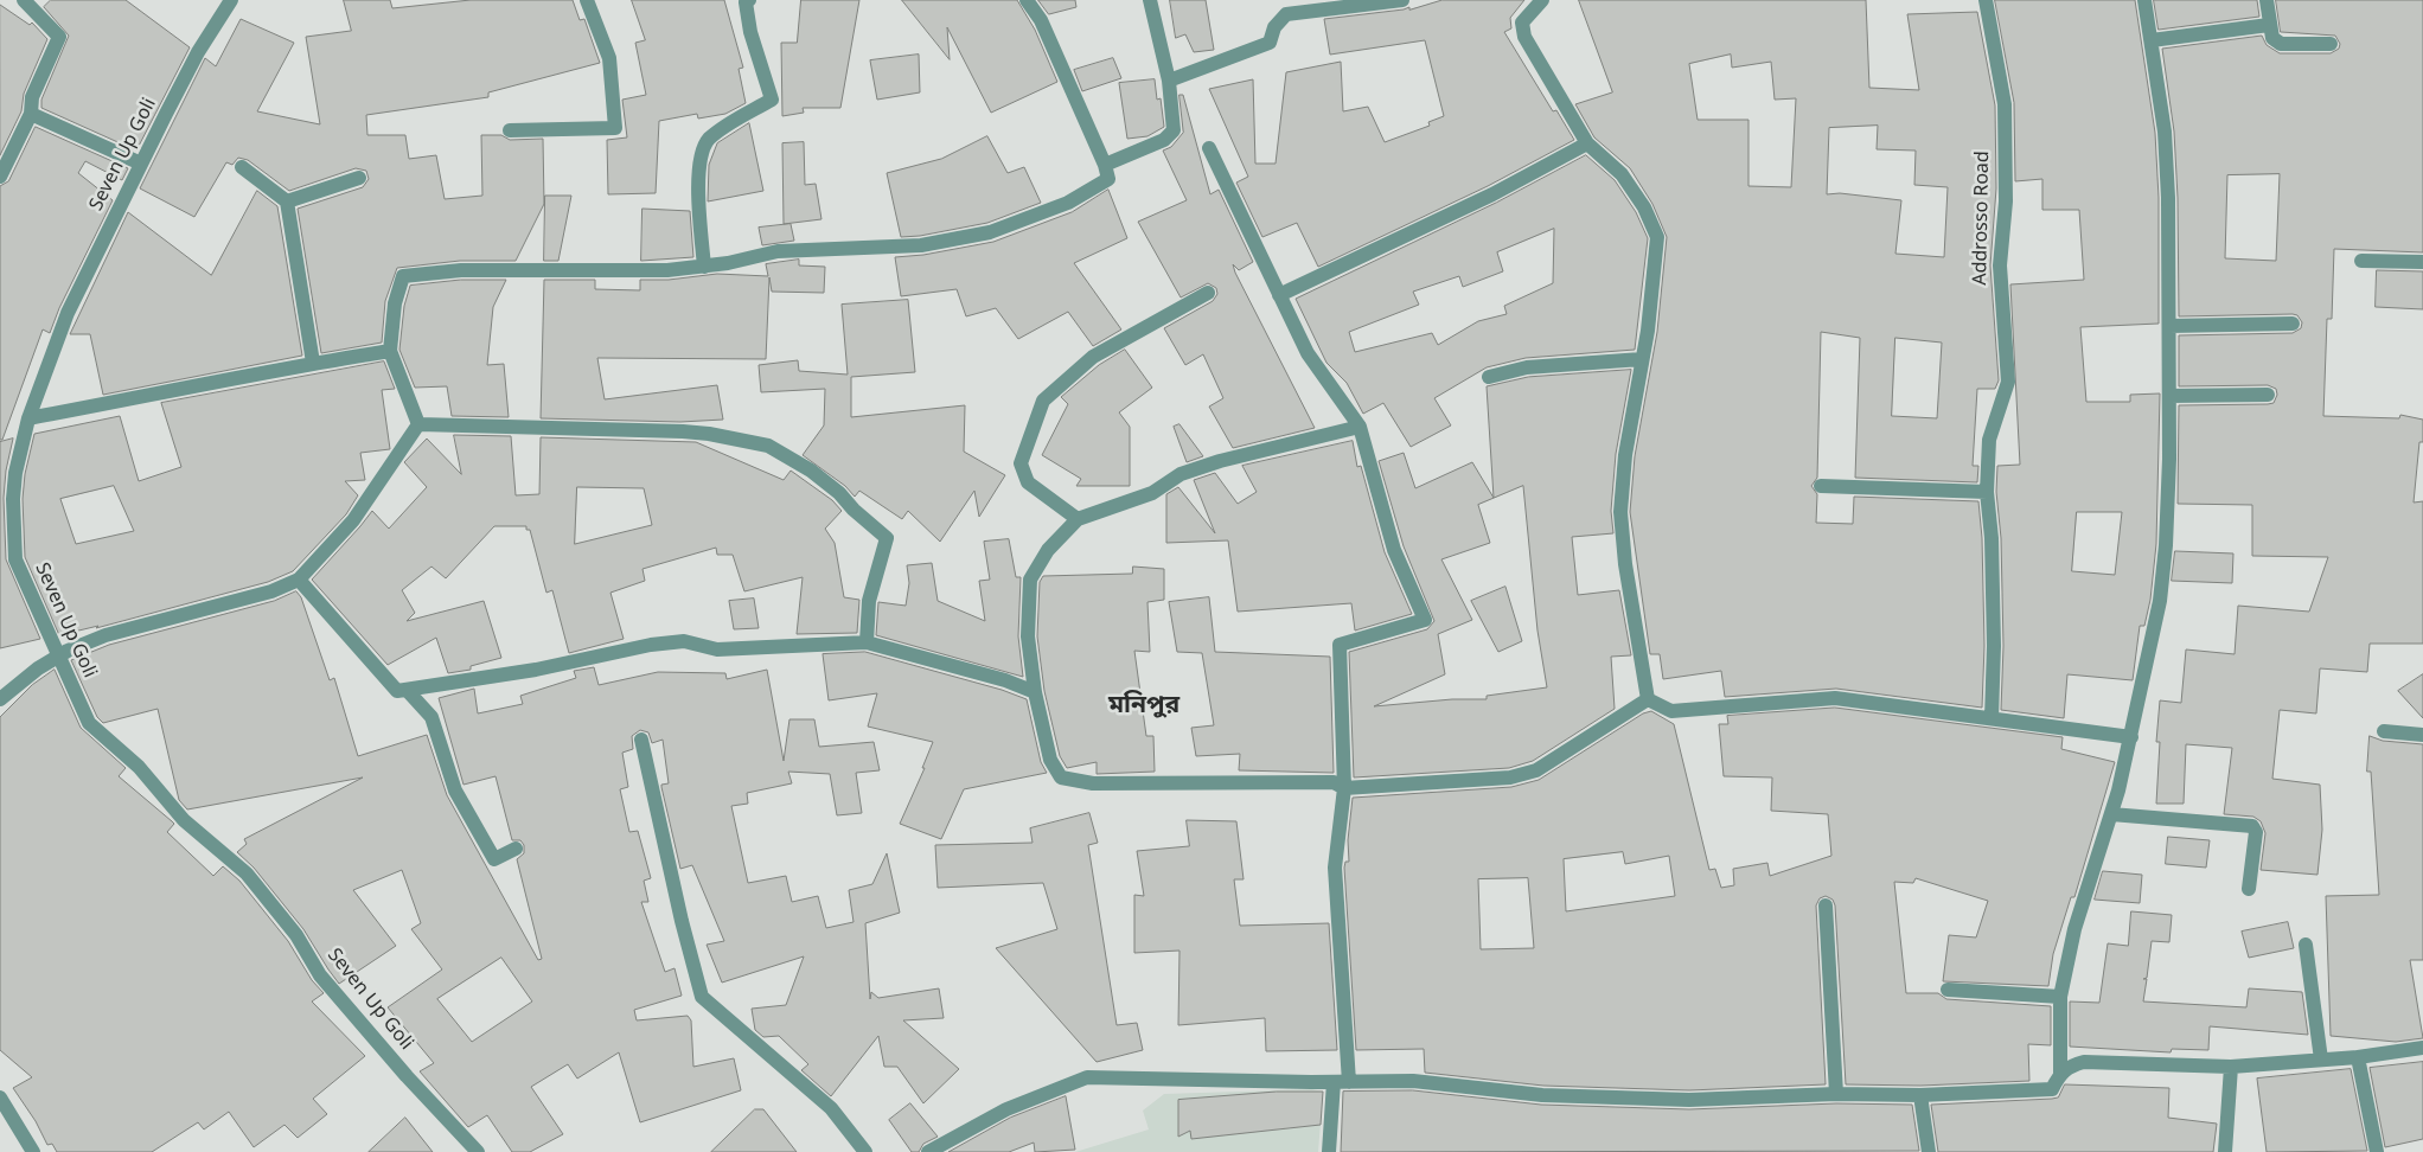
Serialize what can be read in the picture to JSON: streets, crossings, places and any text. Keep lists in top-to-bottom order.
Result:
{
  "streets": {
    "street": ["Seven Up Goli", "Addrosso Road"]
  },
  "districts": ["মনিপুর"]
}
